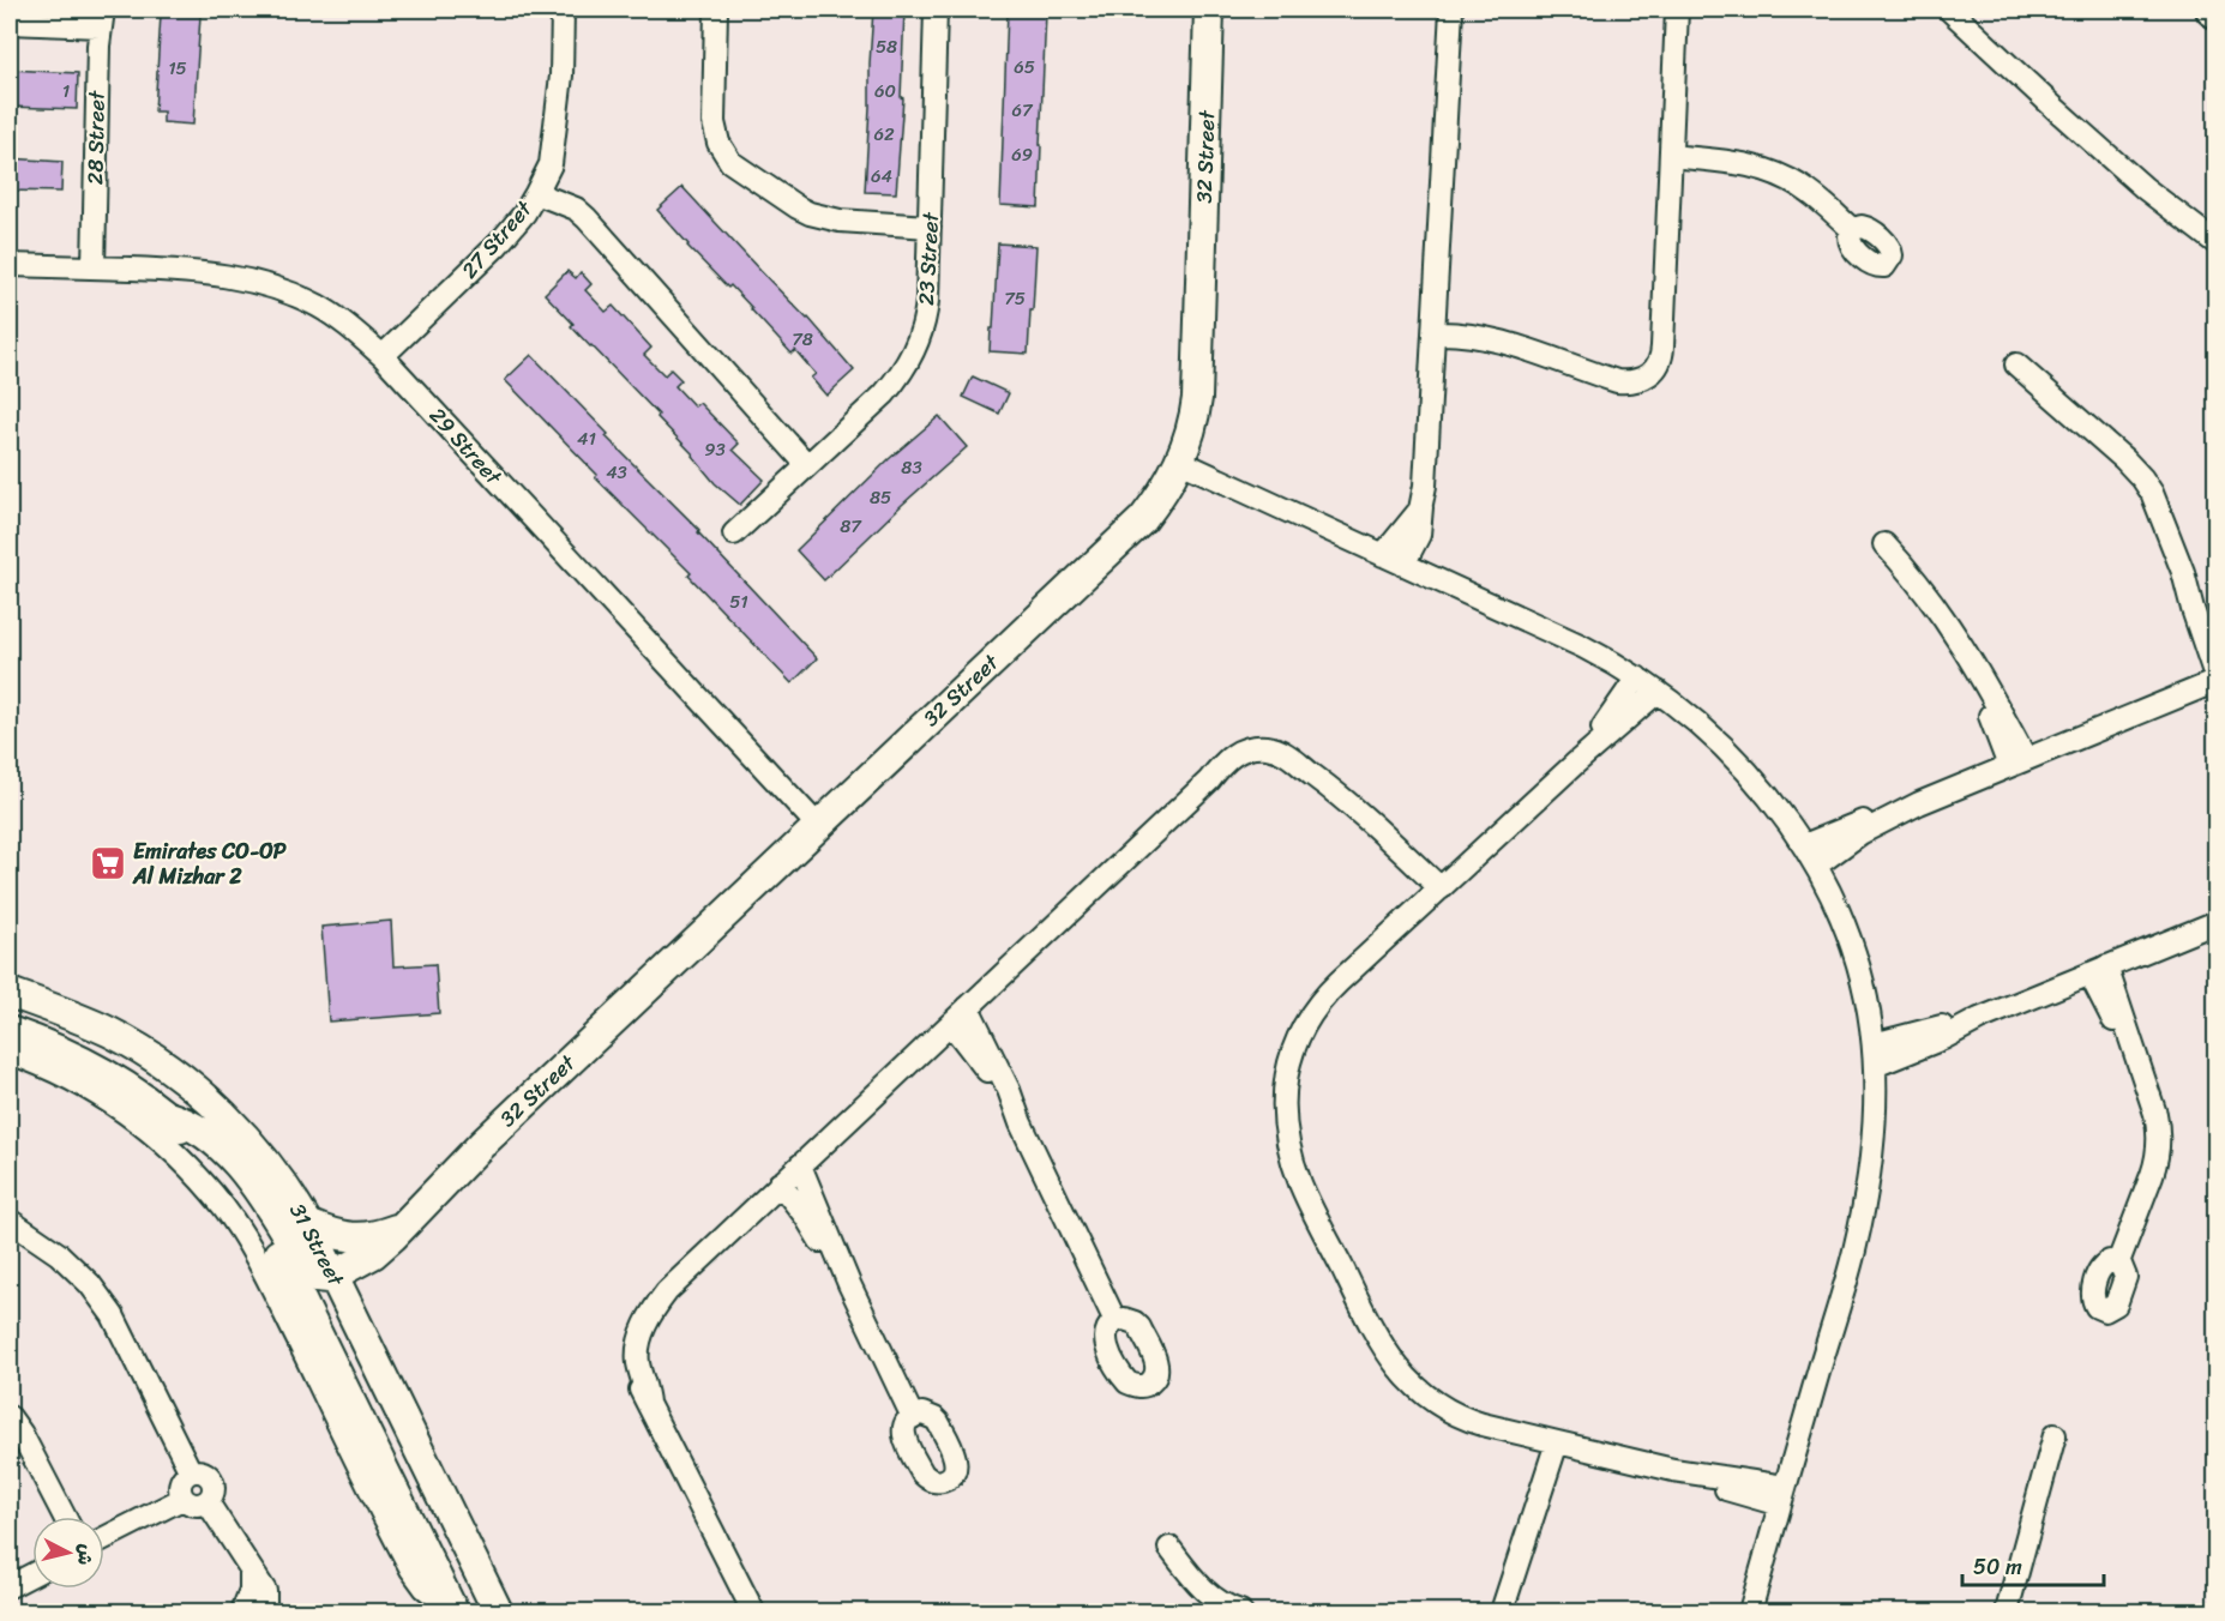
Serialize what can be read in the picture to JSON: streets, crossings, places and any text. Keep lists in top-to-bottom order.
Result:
{
  "streets": {
    "street": [
      "28 Street",
      "32 Street",
      "27 Street",
      "23 Street",
      "29 Street",
      "31 Street"
    ]
  },
  "crossings": [
    ["28 Street", "29 Street"],
    ["32 Street", "29 Street"],
    ["32 Street", "31 Street"],
    ["27 Street", "29 Street"]
  ],
  "places": {
    "supermarket": ["Emirates CO-OP Al Mizhar 2"]
  },
  "house_numbers": [
    "58",
    "65",
    "15",
    "1",
    "60",
    "67",
    "62",
    "69",
    "64",
    "75",
    "78",
    "41",
    "93",
    "83",
    "43",
    "85",
    "87",
    "51"
  ],
  "scale_bar": "50 m",
  "north": "right"
}
